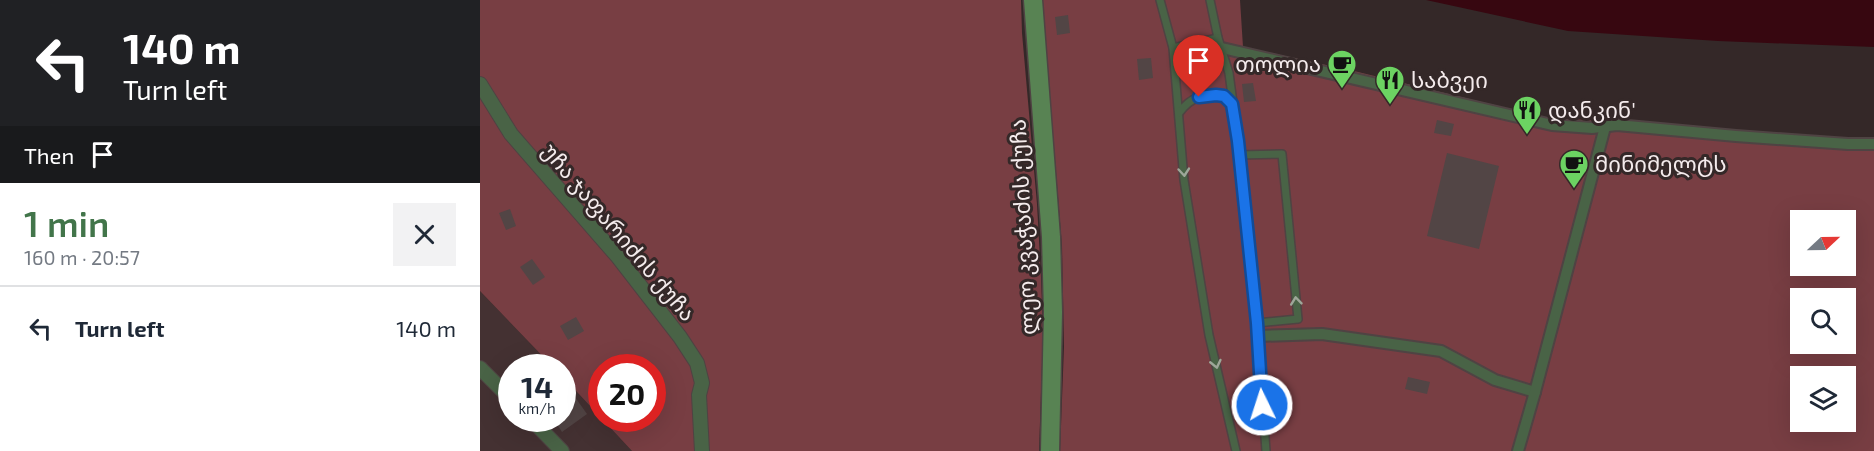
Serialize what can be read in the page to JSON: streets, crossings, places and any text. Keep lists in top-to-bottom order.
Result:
{
  "streets": {
    "main road": ["ლეო კვაჭაძის ქუჩა"],
    "street": ["უჩა ჯაფარიძის ქუჩა"]
  },
  "places": {
    "cafe": ["თოლია", "მინიმელტს"],
    "restaurant": ["საბვეი", "დანკინ'"]
  },
  "north": "right",
  "page": {
    "turn": ["140 m", "Turn left"],
    "then": "Then",
    "heading": ["1 min", "160 m · 20:57"],
    "list": [
      {
        "name": "Turn left",
        "value": "140 m"
      }
    ],
    "speed": "14 km/h",
    "limit": "20"
  }
}
